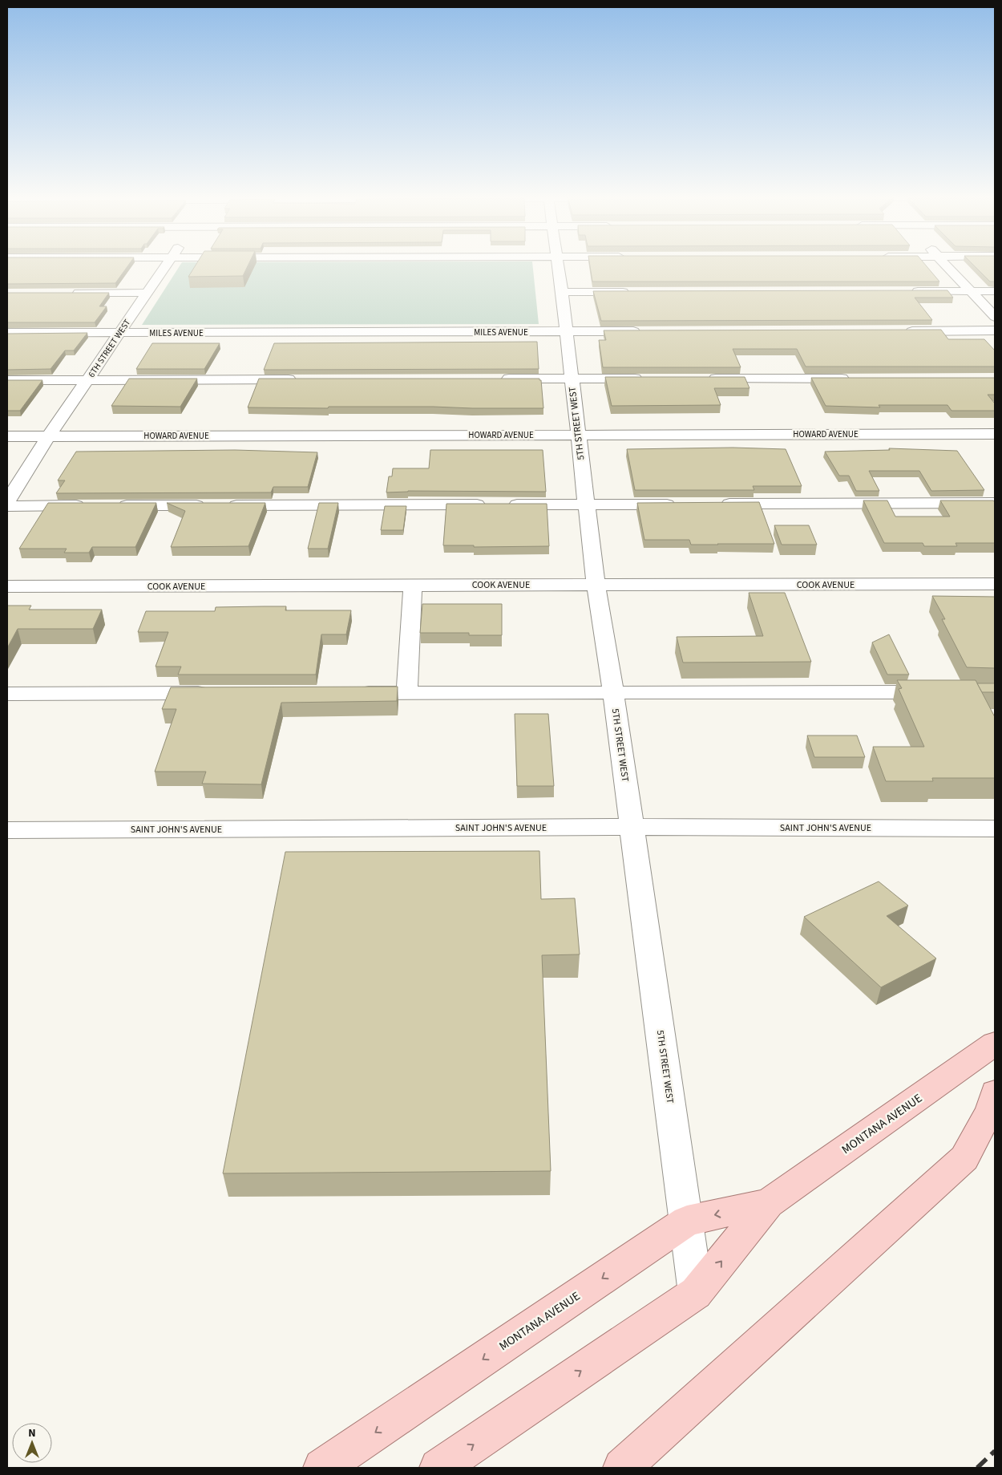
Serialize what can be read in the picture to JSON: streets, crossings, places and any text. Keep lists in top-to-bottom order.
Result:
{
  "streets": {
    "main road": ["MONTANA AVENUE"],
    "street": [
      "MILES AVENUE",
      "6TH STREET WEST",
      "5TH STREET WEST",
      "HOWARD AVENUE",
      "COOK AVENUE",
      "SAINT JOHN'S AVENUE"
    ]
  },
  "crossings": [
    ["MILES AVENUE", "6TH STREET WEST"],
    ["MILES AVENUE", "5TH STREET WEST"],
    ["6TH STREET WEST", "HOWARD AVENUE"],
    ["5TH STREET WEST", "HOWARD AVENUE"],
    ["5TH STREET WEST", "COOK AVENUE"],
    ["5TH STREET WEST", "SAINT JOHN'S AVENUE"],
    ["5TH STREET WEST", "MONTANA AVENUE"]
  ],
  "north": "top"
}
